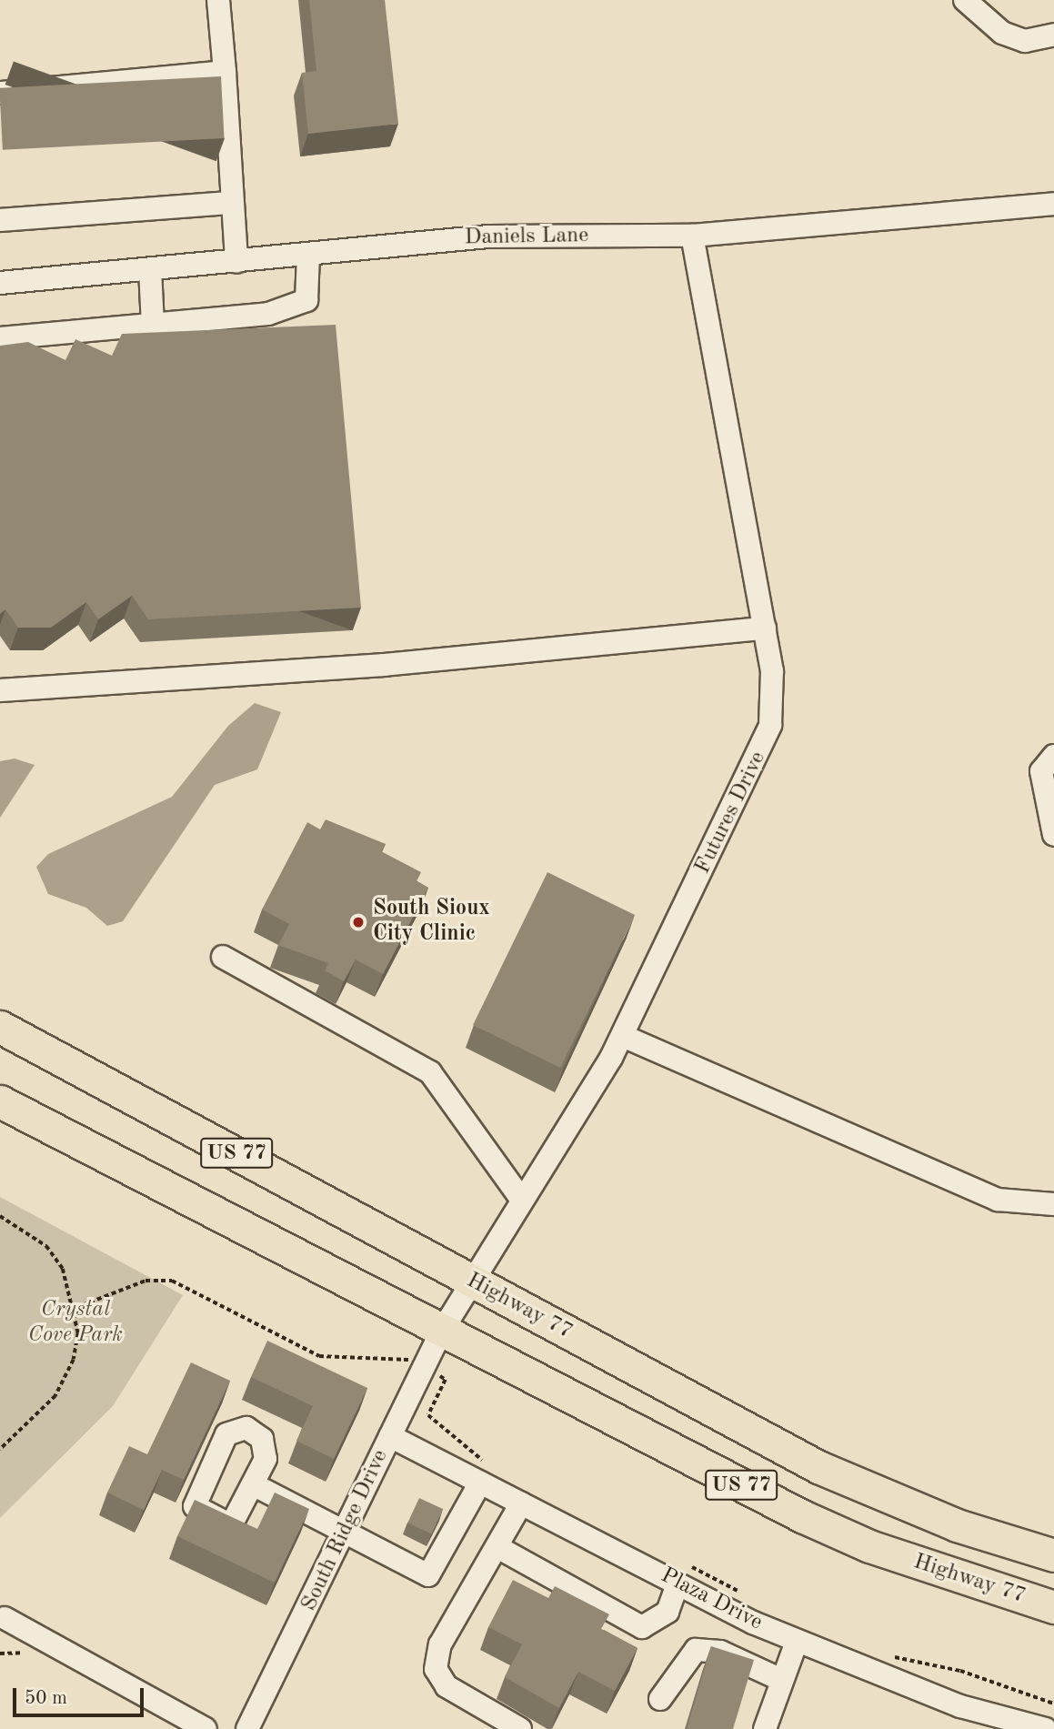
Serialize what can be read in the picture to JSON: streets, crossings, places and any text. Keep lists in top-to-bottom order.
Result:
{
  "streets": {
    "highway": ["US 77", "Highway 77"],
    "street": [
      "Daniels Lane",
      "Futures Drive",
      "South Ridge Drive",
      "Plaza Drive"
    ]
  },
  "crossings": [
    ["Daniels Lane", "Futures Drive"],
    ["Futures Drive", "Highway 77"],
    ["Futures Drive", "South Ridge Drive"],
    ["Highway 77", "South Ridge Drive"],
    ["South Ridge Drive", "Plaza Drive"]
  ],
  "parks": ["Crystal Cove Park"],
  "places": ["South Sioux City Clinic"],
  "scale_bar": "50 m"
}
